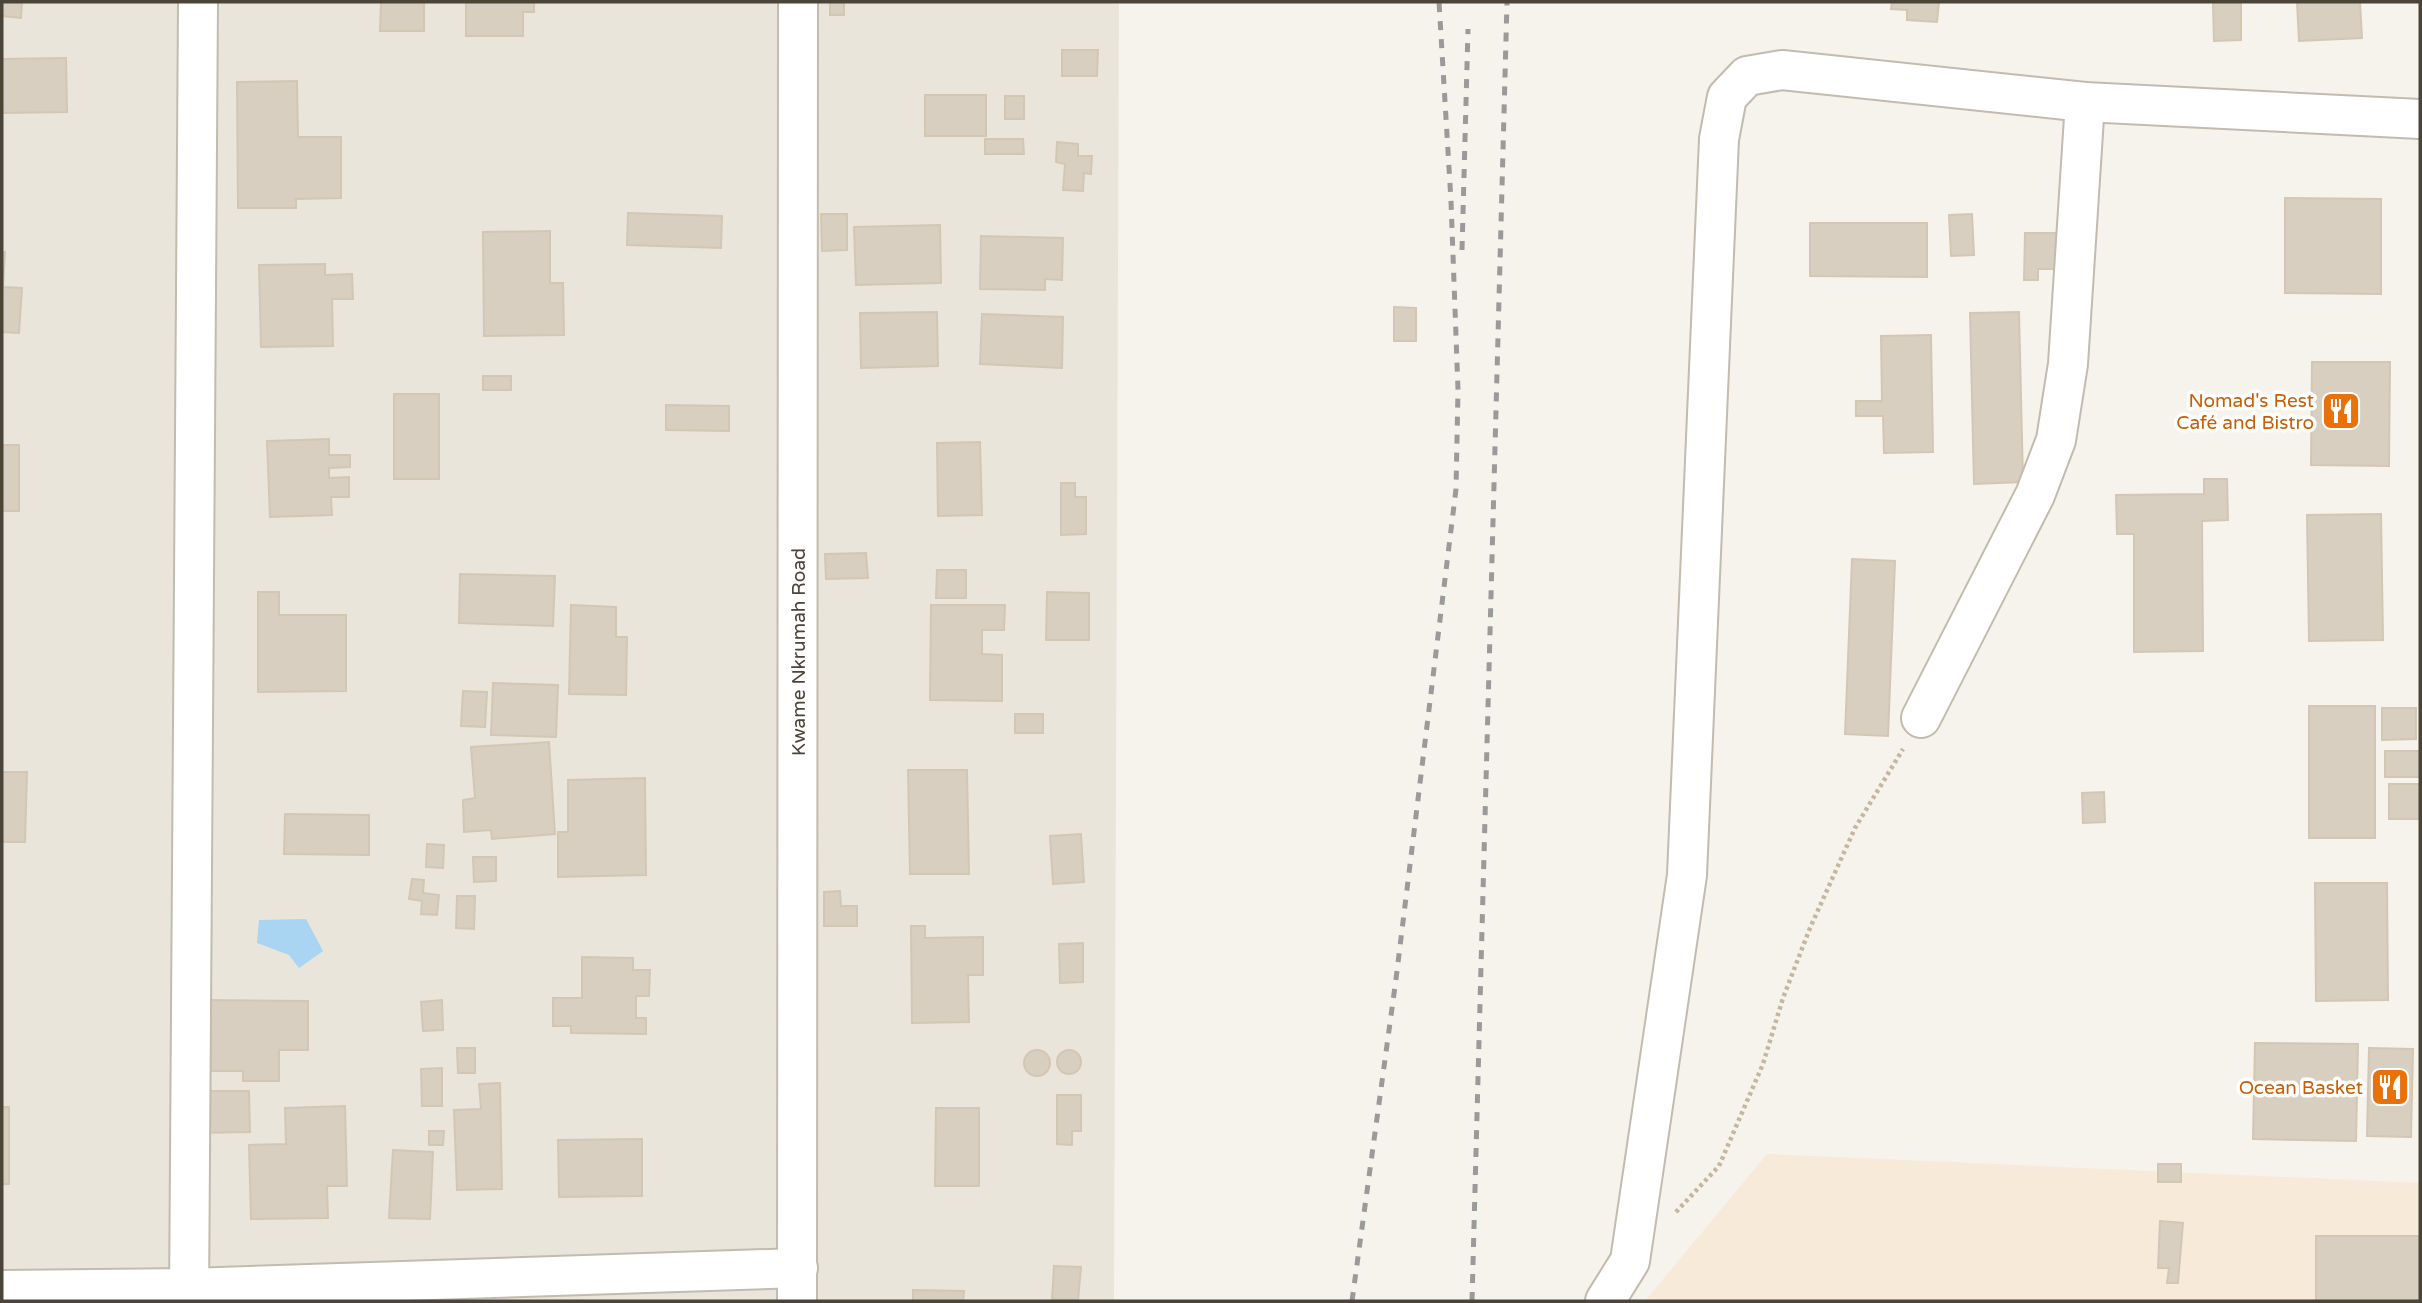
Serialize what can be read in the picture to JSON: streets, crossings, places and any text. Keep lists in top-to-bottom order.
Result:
{
  "streets": {
    "street": ["Kwame Nkrumah Road"]
  },
  "places": {
    "restaurant": ["Nomad's Rest Café and Bistro", "Ocean Basket"]
  }
}
